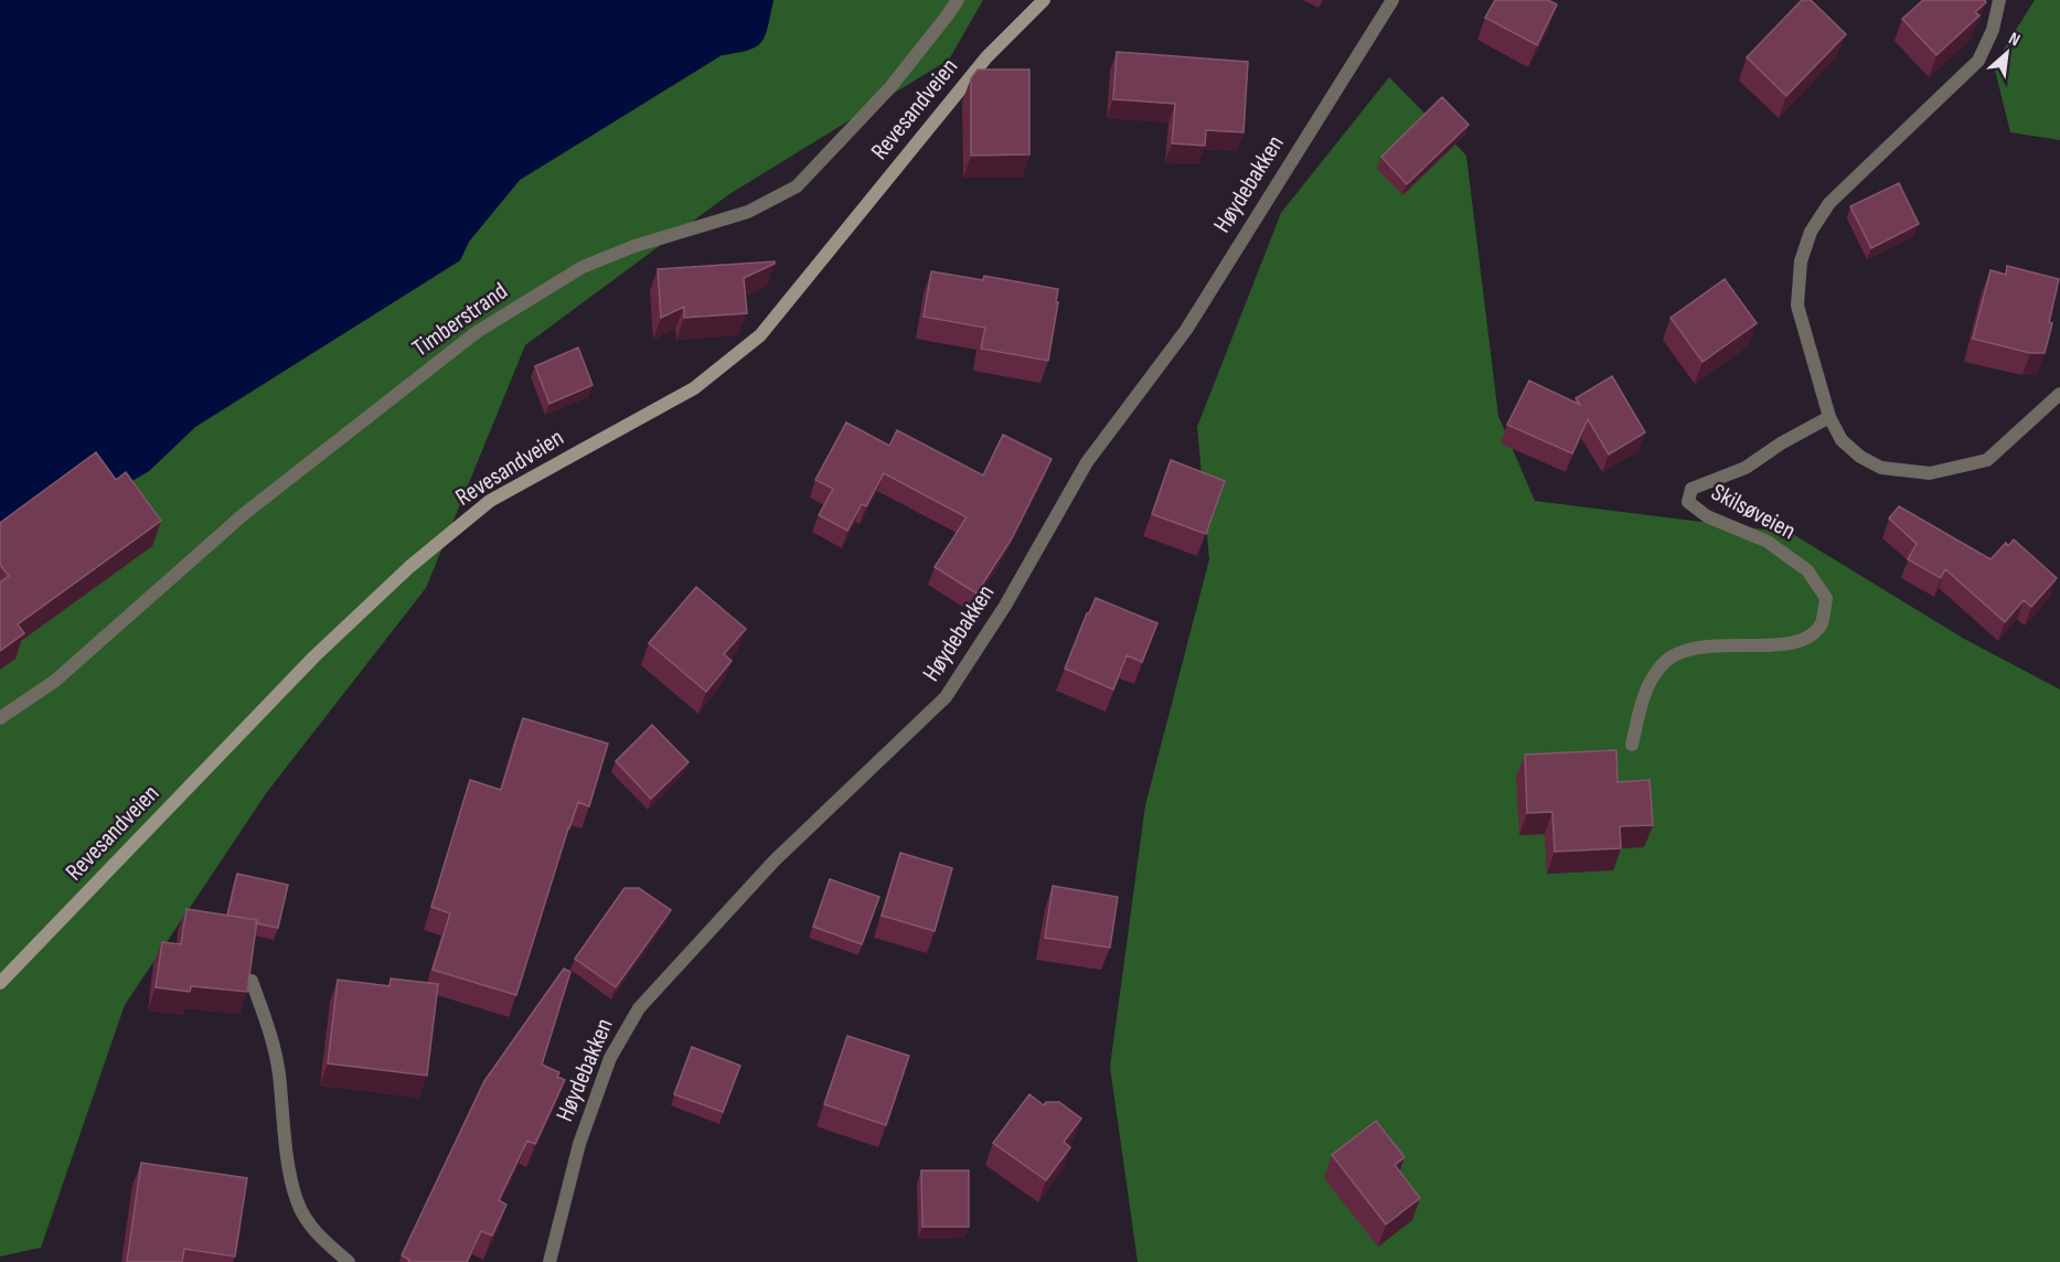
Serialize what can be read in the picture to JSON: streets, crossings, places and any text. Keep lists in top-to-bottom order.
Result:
{
  "streets": {
    "main road": ["Revesandveien"],
    "street": ["Høydebakken", "Timberstrand", "Skilsøveien"]
  },
  "north": "top right"
}
